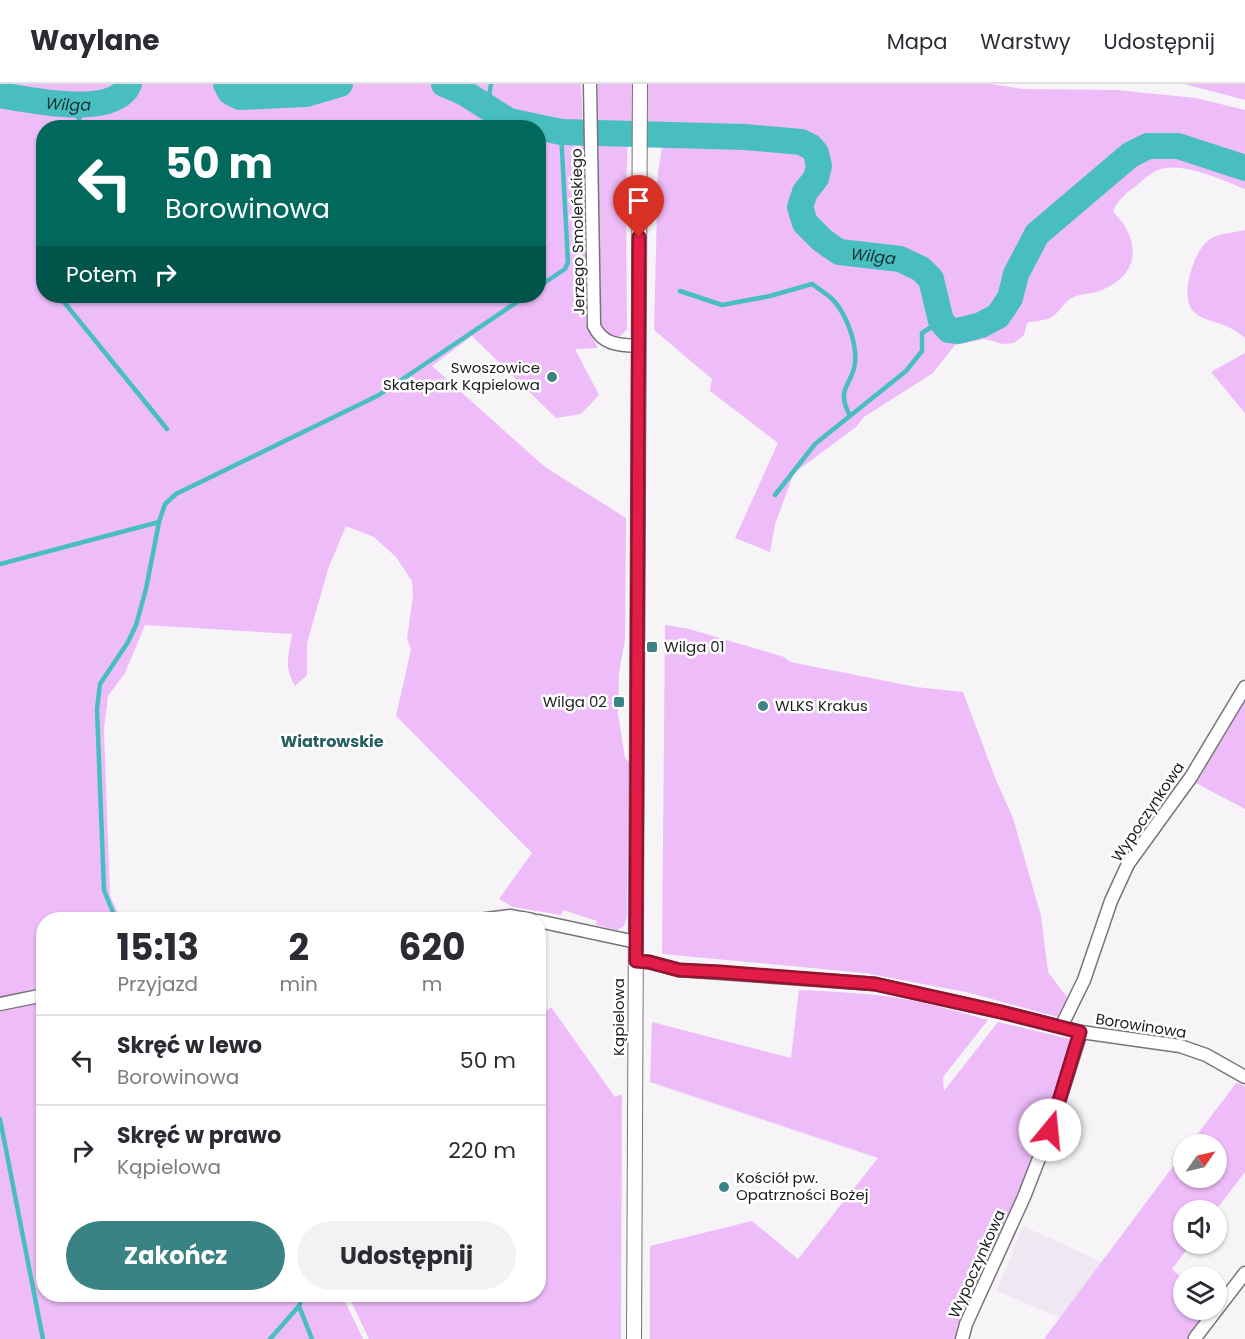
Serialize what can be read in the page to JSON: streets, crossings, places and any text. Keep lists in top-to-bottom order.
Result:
{
  "streets": {
    "street": [
      "Jerzego Smoleńskiego",
      "Wypoczynkowa",
      "Kąpielowa",
      "Borowinowa"
    ]
  },
  "crossings": [
    ["Jerzego Smoleńskiego", "Kąpielowa"],
    ["Wypoczynkowa", "Borowinowa"],
    ["Kąpielowa", "Borowinowa"]
  ],
  "districts": ["Wiatrowskie"],
  "water": ["Wilga"],
  "places": {
    "other": ["Swoszowice Skatepark Kąpielowa", "WLKS Krakus", "Kościół pw. Opatrzności Bożej"],
    "transit": ["Wilga 01", "Wilga 02"]
  },
  "north": "top right",
  "page": {
    "header": "Waylane",
    "nav": ["Mapa", "Warstwy", "Udostępnij"],
    "turn": ["50 m", "Borowinowa"],
    "then": "Potem",
    "eta": [
      "15:13",
      "Przyjazd",
      "2",
      "min",
      "620",
      "m"
    ],
    "list": [
      {
        "name": "Skręć w lewo",
        "note": "Borowinowa",
        "value": "50 m"
      },
      {
        "name": "Skręć w prawo",
        "note": "Kąpielowa",
        "value": "220 m"
      }
    ],
    "buttons": ["Zakończ", "Udostępnij"]
  }
}
